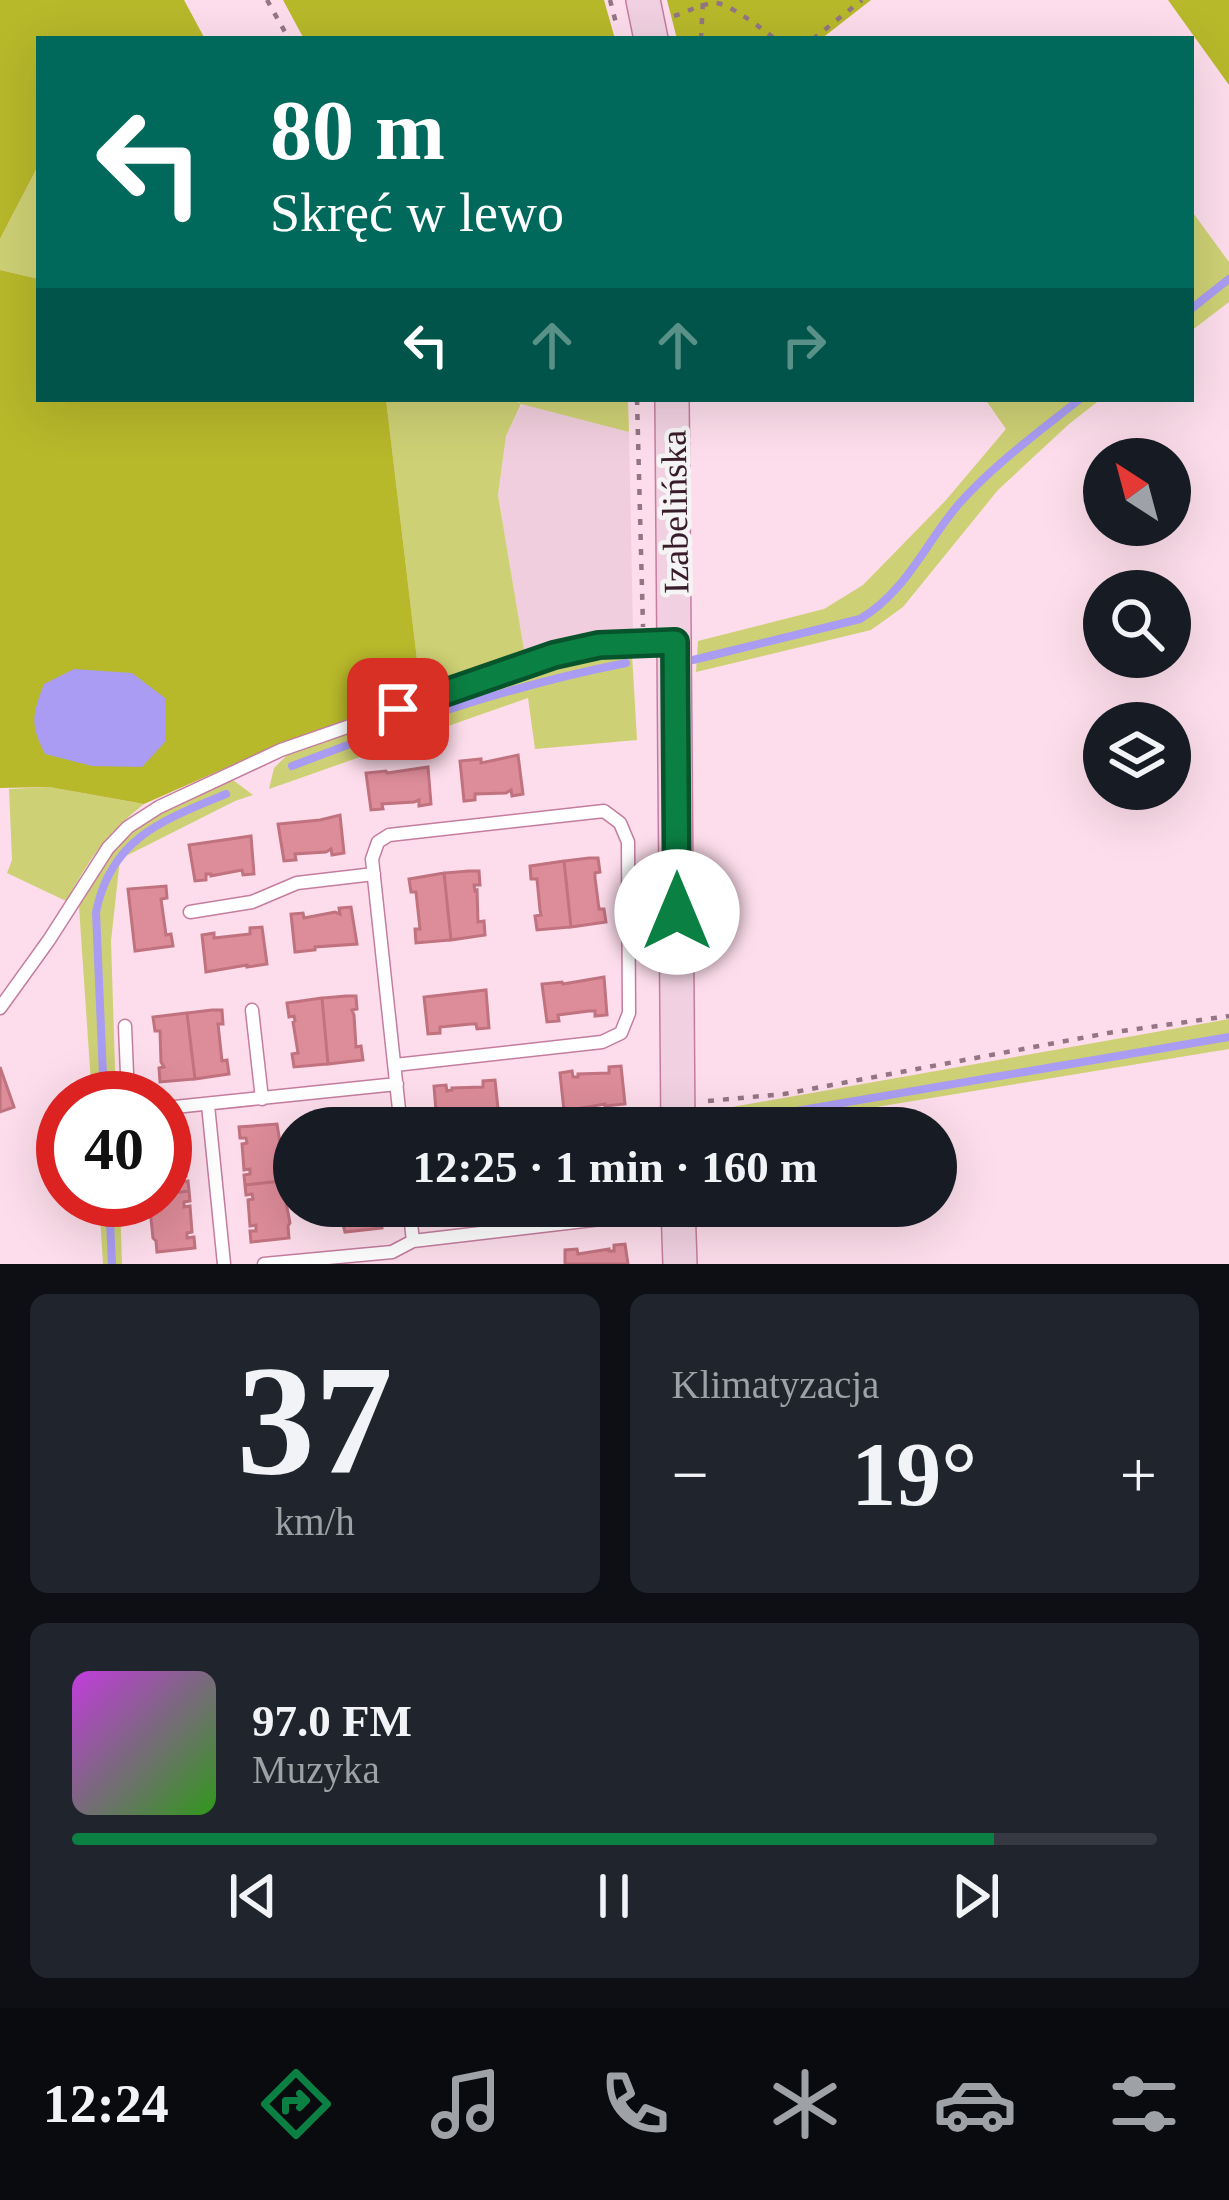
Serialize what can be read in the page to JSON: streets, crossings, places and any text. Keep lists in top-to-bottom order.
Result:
{
  "streets": {
    "street": ["Izabelińska"]
  },
  "north": "top left",
  "page": {
    "turn": ["80 m", "Skręć w lewo"],
    "limit": "40",
    "trip": "12:25 · 1 min · 160 m",
    "tile": [
      ["37", "km/h"],
      "Klimatyzacja"
    ],
    "heat": ["−", "19°", "+"],
    "song": ["97.0 FM", "Muzyka"],
    "tabs": "12:24"
  }
}
